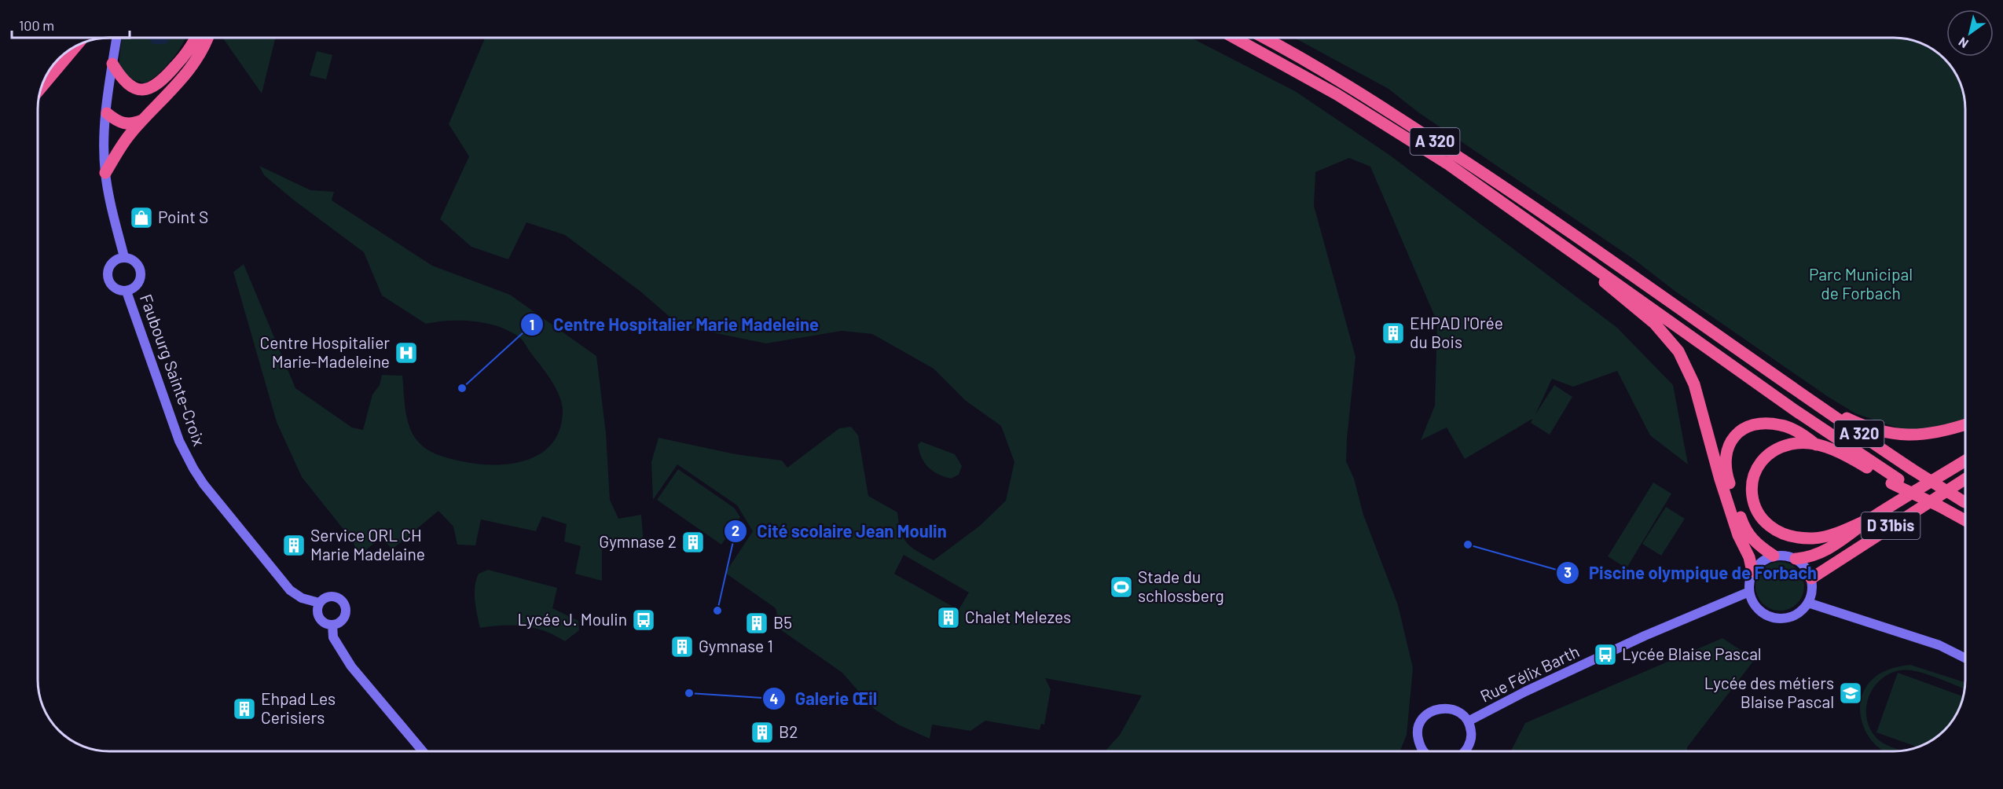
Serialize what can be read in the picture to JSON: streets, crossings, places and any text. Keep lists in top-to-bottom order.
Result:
{
  "streets": {
    "highway": ["A 320", "D 31bis"],
    "main road": ["Faubourg Sainte-Croix", "Rue Félix Barth"]
  },
  "crossings": [
    ["D 31bis", "Rue Félix Barth"]
  ],
  "parks": ["Parc Municipal de Forbach"],
  "places": {
    "shop": ["Point S"],
    "building": [
      "EHPAD l'Orée du Bois",
      "Gymnase 2",
      "Service ORL CH Marie Madelaine",
      "Chalet Melezes",
      "B5",
      "Gymnase 1",
      "Ehpad Les Cerisiers",
      "B2"
    ],
    "hospital": ["Centre Hospitalier Marie-Madeleine"],
    "other": [
      "Centre Hospitalier Marie Madeleine",
      "Piscine olympique de Forbach",
      "Cité scolaire Jean Moulin",
      "Galerie Œil"
    ],
    "sports": ["Stade du schlossberg"],
    "bus stop": ["Lycée J. Moulin", "Lycée Blaise Pascal"],
    "school or university": ["Lycée des métiers Blaise Pascal"]
  },
  "scale_bar": "100 m",
  "north": "bottom left"
}
